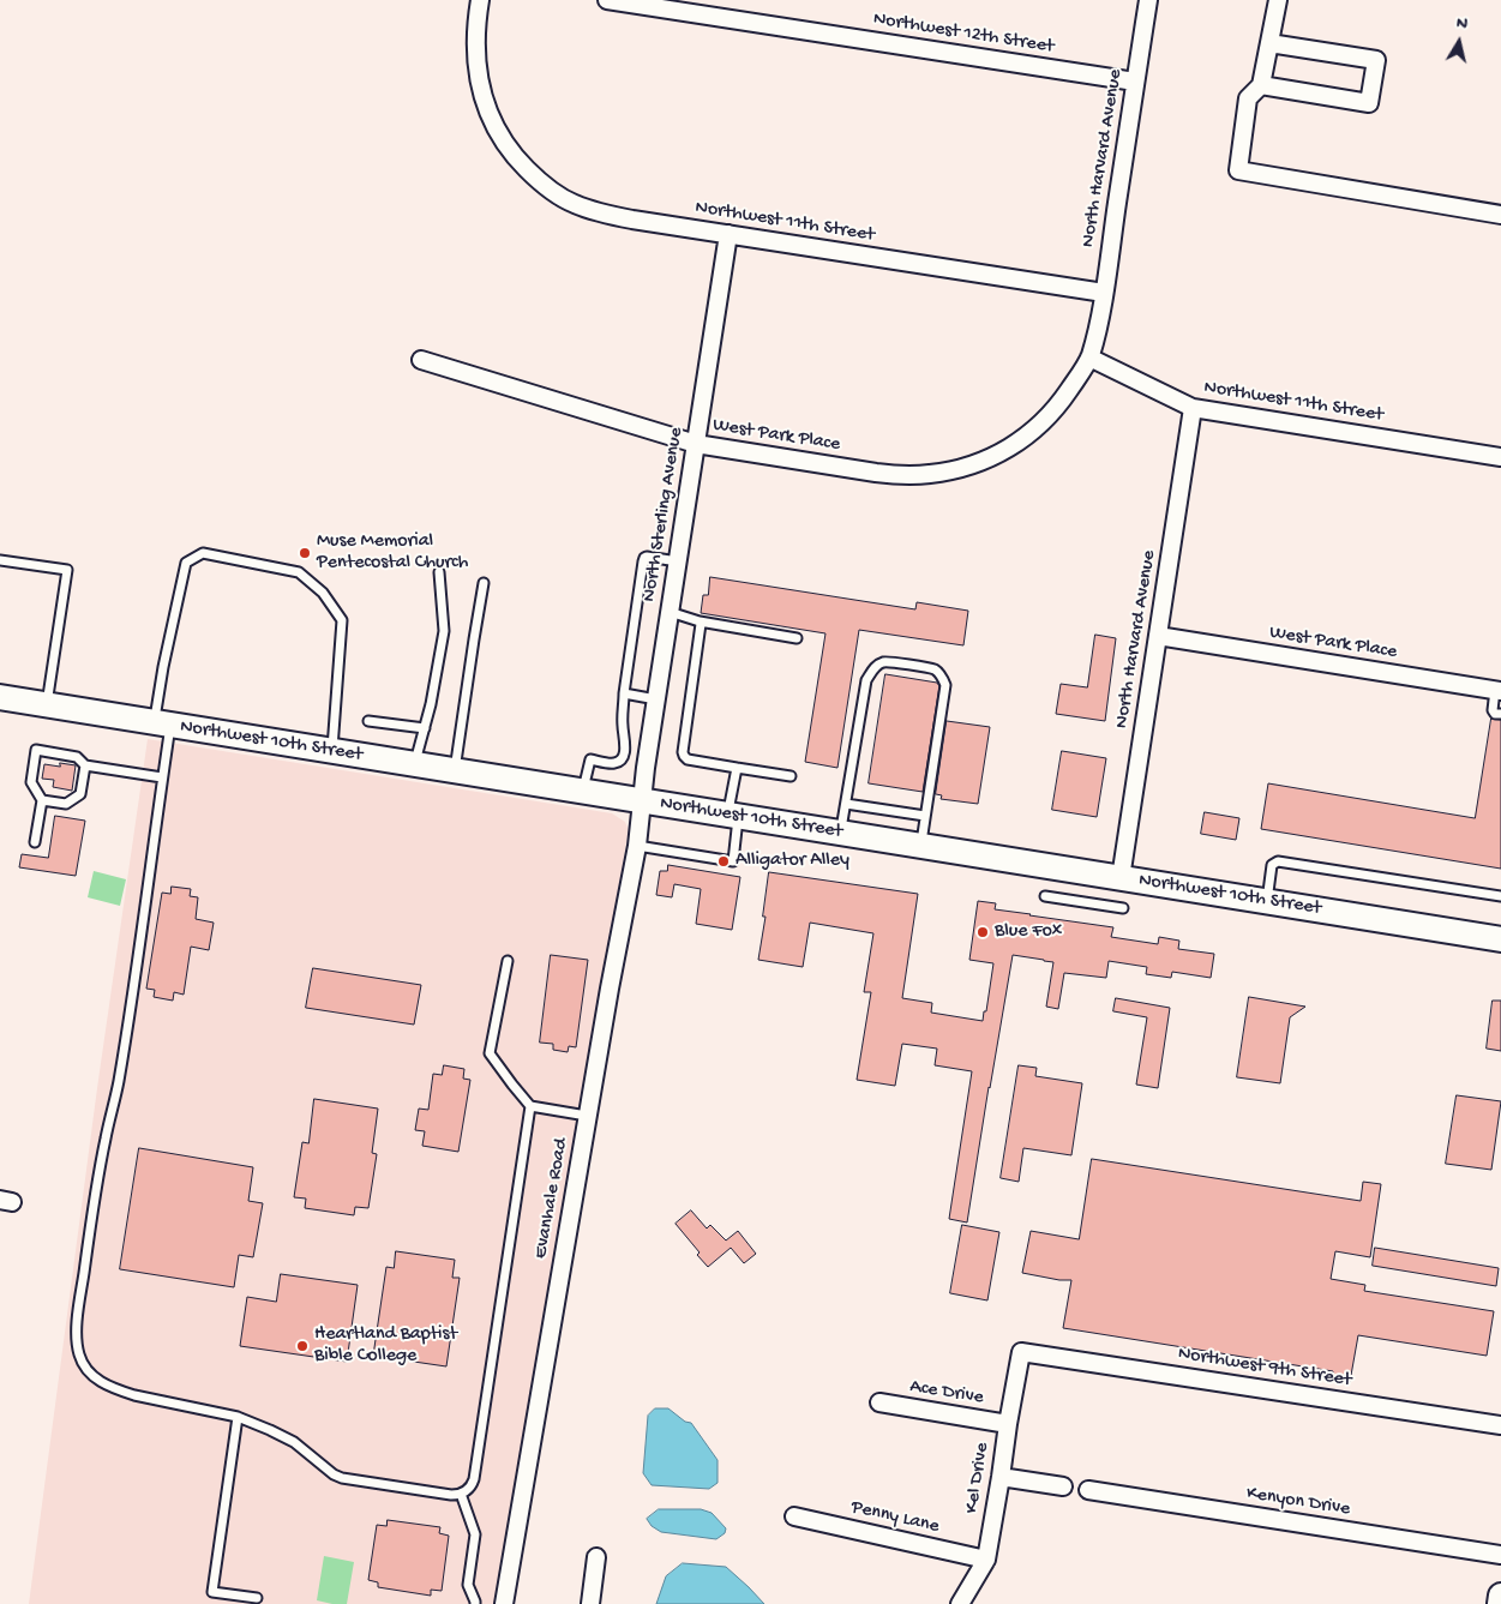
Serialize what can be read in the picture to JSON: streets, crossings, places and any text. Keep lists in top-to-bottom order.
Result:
{
  "streets": {
    "main road": ["Northwest 10th Street"],
    "street": [
      "Northwest 12th Street",
      "North Harvard Avenue",
      "Northwest 11th Street",
      "West Park Place",
      "North Sterling Avenue",
      "Evanhale Road",
      "Northwest 9th Street",
      "Ace Drive",
      "Kel Drive",
      "Kenyon Drive",
      "Penny Lane"
    ]
  },
  "crossings": [
    ["Northwest 12th Street", "North Harvard Avenue"],
    ["North Harvard Avenue", "Northwest 11th Street"],
    ["North Harvard Avenue", "West Park Place"],
    ["North Harvard Avenue", "Northwest 10th Street"],
    ["Northwest 11th Street", "West Park Place"],
    ["Northwest 11th Street", "North Sterling Avenue"],
    ["West Park Place", "North Sterling Avenue"],
    ["North Sterling Avenue", "Northwest 10th Street"],
    ["North Sterling Avenue", "Evanhale Road"],
    ["Northwest 10th Street", "Evanhale Road"],
    ["Northwest 9th Street", "Kel Drive"],
    ["Ace Drive", "Kel Drive"],
    ["Kel Drive", "Penny Lane"]
  ],
  "places": [
    "Muse Memorial Pentecostal Church",
    "Alligator Alley",
    "Blue Fox",
    "Heartland Baptist Bible College"
  ],
  "north": "top"
}
